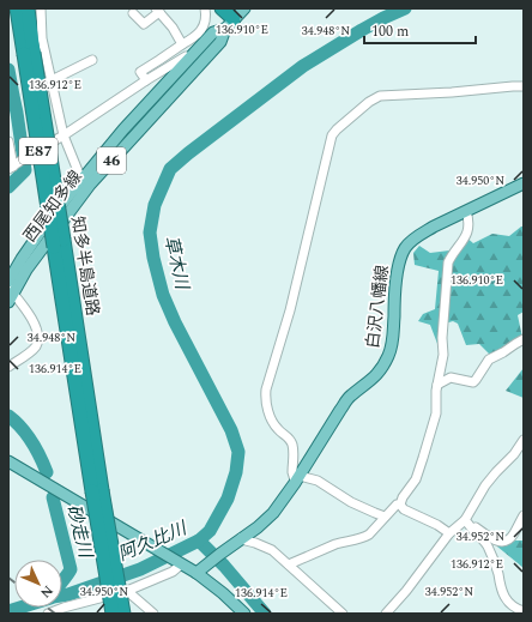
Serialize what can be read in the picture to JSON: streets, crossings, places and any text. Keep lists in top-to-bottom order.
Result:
{
  "streets": {
    "highway": ["E87", "知多半島道路"],
    "main road": ["46", "西尾知多線", "白沢八幡線"]
  },
  "water": ["草木川", "砂走川", "阿久比川"],
  "scale_bar": "100 m",
  "north": "bottom right",
  "coordinates": [
    "136.910°E",
    "34.948°N",
    "136.912°E",
    "34.950°N",
    "136.914°E",
    "34.952°N"
  ]
}
